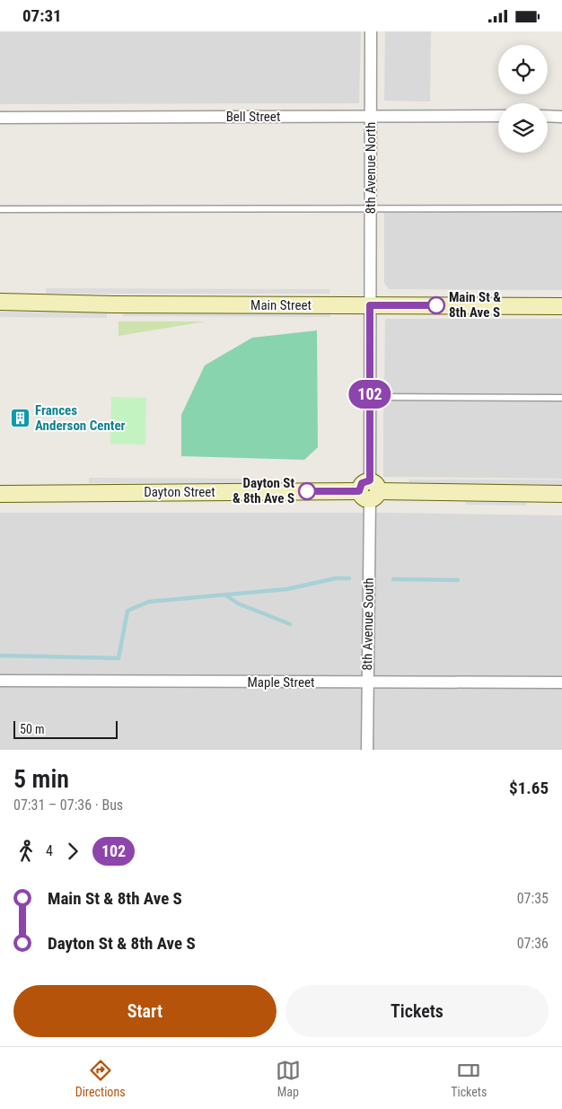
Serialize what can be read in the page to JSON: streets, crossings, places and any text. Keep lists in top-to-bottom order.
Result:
{
  "streets": {
    "main road": ["Main Street", "Dayton Street"],
    "street": [
      "Bell Street",
      "8th Avenue North",
      "8th Avenue South",
      "Maple Street"
    ]
  },
  "crossings": [
    ["Bell Street", "8th Avenue North"],
    ["8th Avenue North", "Main Street"],
    ["8th Avenue North", "8th Avenue South"],
    ["Main Street", "8th Avenue South"],
    ["Dayton Street", "8th Avenue South"],
    ["8th Avenue South", "Maple Street"]
  ],
  "places": {
    "other": ["Main St & 8th Ave S", "Dayton St & 8th Ave S"],
    "building": ["Frances Anderson Center"]
  },
  "lines": ["bus line 102"],
  "scale_bar": "50 m",
  "page": {
    "status": "07:31",
    "on_map": "102",
    "scale": "50 m",
    "heading": ["5 min", "07:31 – 07:36 · Bus", "$1.65"],
    "legs": ["4", "102"],
    "list": [
      {
        "name": "Main St & 8th Ave S",
        "value": "07:35"
      },
      {
        "name": "Dayton St & 8th Ave S",
        "value": "07:36"
      }
    ],
    "buttons": ["Start", "Tickets"],
    "tabs": ["Directions", "Map", "Tickets"]
  }
}
